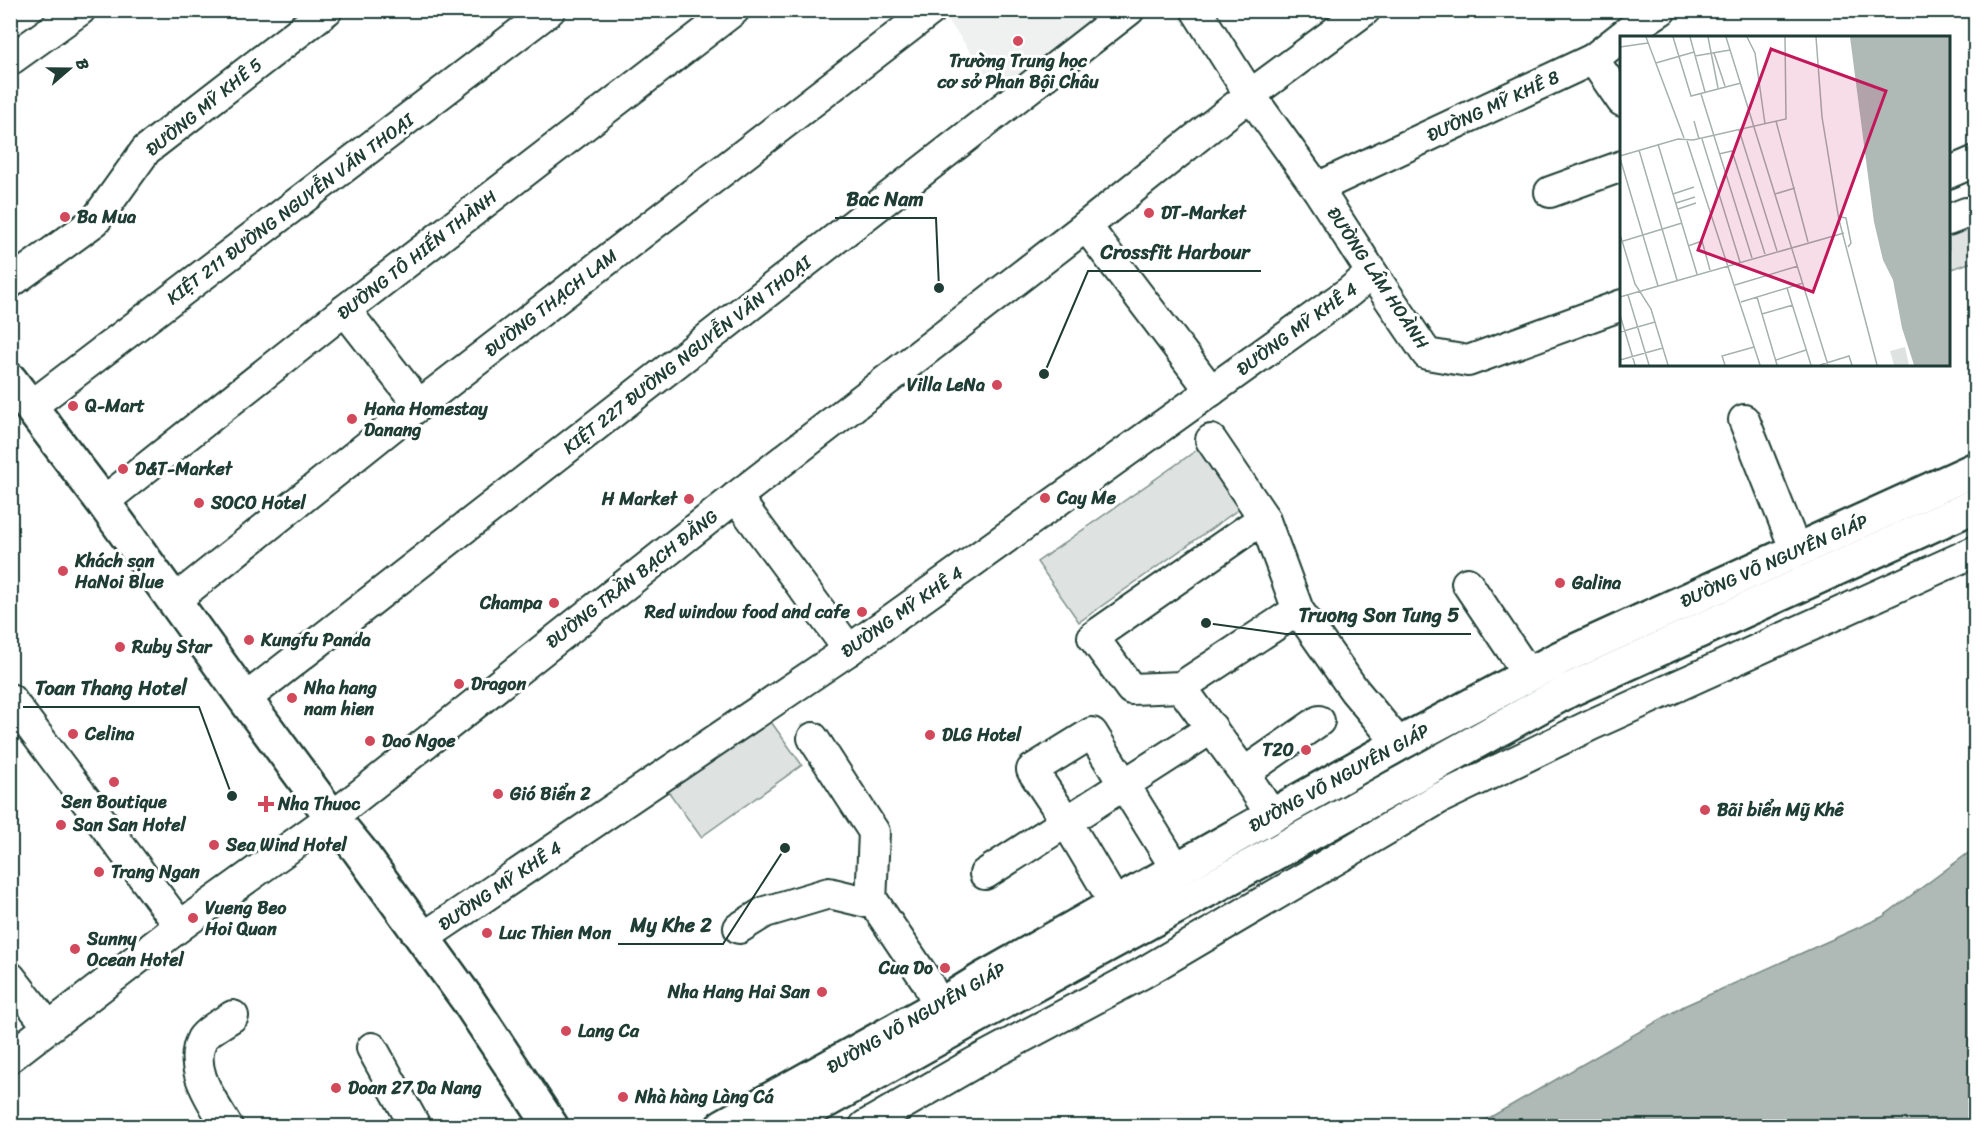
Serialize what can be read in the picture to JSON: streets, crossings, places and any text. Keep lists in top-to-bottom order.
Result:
{
  "streets": {
    "main road": ["ĐƯỜNG VÕ NGUYÊN GIÁP"],
    "street": [
      "ĐƯỜNG MỸ KHÊ 8",
      "ĐƯỜNG MỸ KHÊ 5",
      "KIỆT 211 ĐƯỜNG NGUYỄN VĂN THOẠI",
      "ĐƯỜNG TÔ HIẾN THÀNH",
      "ĐƯỜNG LÂM HOÀNH",
      "ĐƯỜNG THẠCH LAM",
      "ĐƯỜNG MỸ KHÊ 4",
      "KIỆT 227 ĐƯỜNG NGUYỄN VĂN THOẠI",
      "ĐƯỜNG TRẦN BẠCH ĐẰNG"
    ]
  },
  "crossings": [
    ["ĐƯỜNG MỸ KHÊ 8", "ĐƯỜNG LÂM HOÀNH"],
    ["ĐƯỜNG LÂM HOÀNH", "ĐƯỜNG MỸ KHÊ 4"],
    ["ĐƯỜNG LÂM HOÀNH", "ĐƯỜNG TRẦN BẠCH ĐẰNG"]
  ],
  "places": {
    "other": [
      "Trường Trung học cơ sở Phan Bội Châu",
      "DT-Market",
      "Ba Mua",
      "Bac Nam",
      "Crossfit Harbour",
      "Villa LeNa",
      "Q-Mart",
      "Hana Homestay Danang",
      "D&T-Market",
      "Cay Me",
      "H Market",
      "SOCO Hotel",
      "Khách sạn HaNoi Blue",
      "Galina",
      "Champa",
      "Red window food and cafe",
      "Truong Son Tung 5",
      "Kungfu Panda",
      "Ruby Star",
      "Dragon",
      "Nha hang nam hien",
      "Celina",
      "DLG Hotel",
      "Dao Ngoe",
      "T20",
      "Sen Boutique",
      "Gió Biển 2",
      "Toan Thang Hotel",
      "Bãi biển Mỹ Khê",
      "San San Hotel",
      "Sea Wind Hotel",
      "My Khe 2",
      "Trang Ngan",
      "Vueng Beo Hoi Quan",
      "Luc Thien Mon",
      "Sunny Ocean Hotel",
      "Cua Do",
      "Nha Hang Hai San",
      "Lang Ca",
      "Doan 27 Da Nang",
      "Nhà hàng Làng Cá"
    ],
    "health": ["Nha Thuoc"]
  },
  "north": "right"
}
